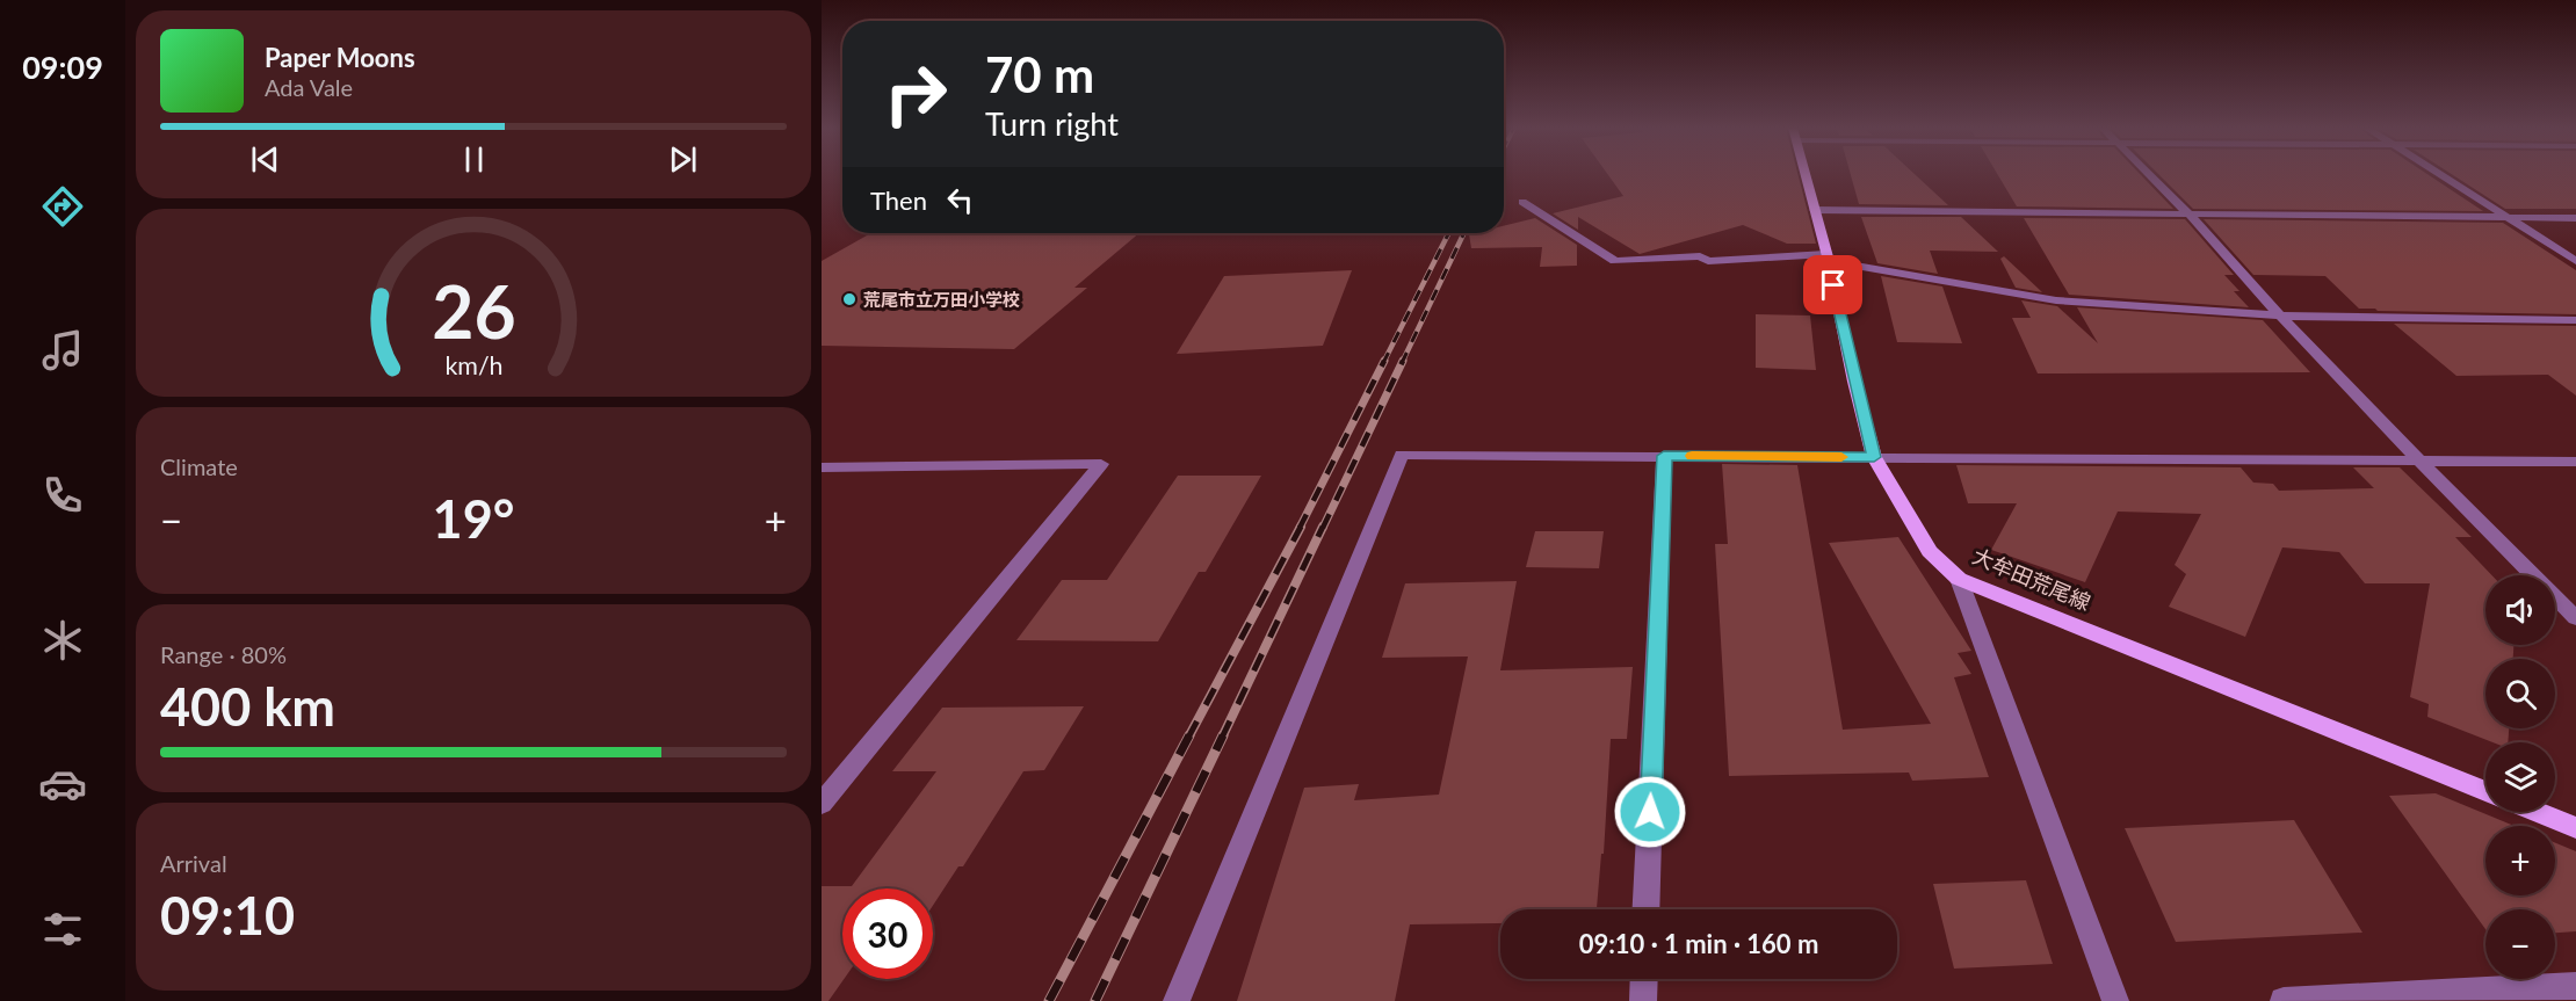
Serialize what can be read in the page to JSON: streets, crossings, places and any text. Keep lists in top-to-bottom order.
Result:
{
  "streets": {
    "main road": ["大牟田荒尾線"]
  },
  "places": ["荒尾市立万田小学校"],
  "page": {
    "tabs": "09:09",
    "turn": ["70 m", "Turn right"],
    "song": ["Paper Moons", "Ada Vale"],
    "then": "Then",
    "tile": [
      "Climate",
      ["Range · 80%", "400 km"],
      ["Arrival", "09:10"]
    ],
    "heat": ["−", "19°", "+"],
    "map_buttons": ["+", "−"],
    "limit": "30",
    "trip": "09:10 · 1 min · 160 m",
    "gauge": ["26", "km/h"]
  }
}
